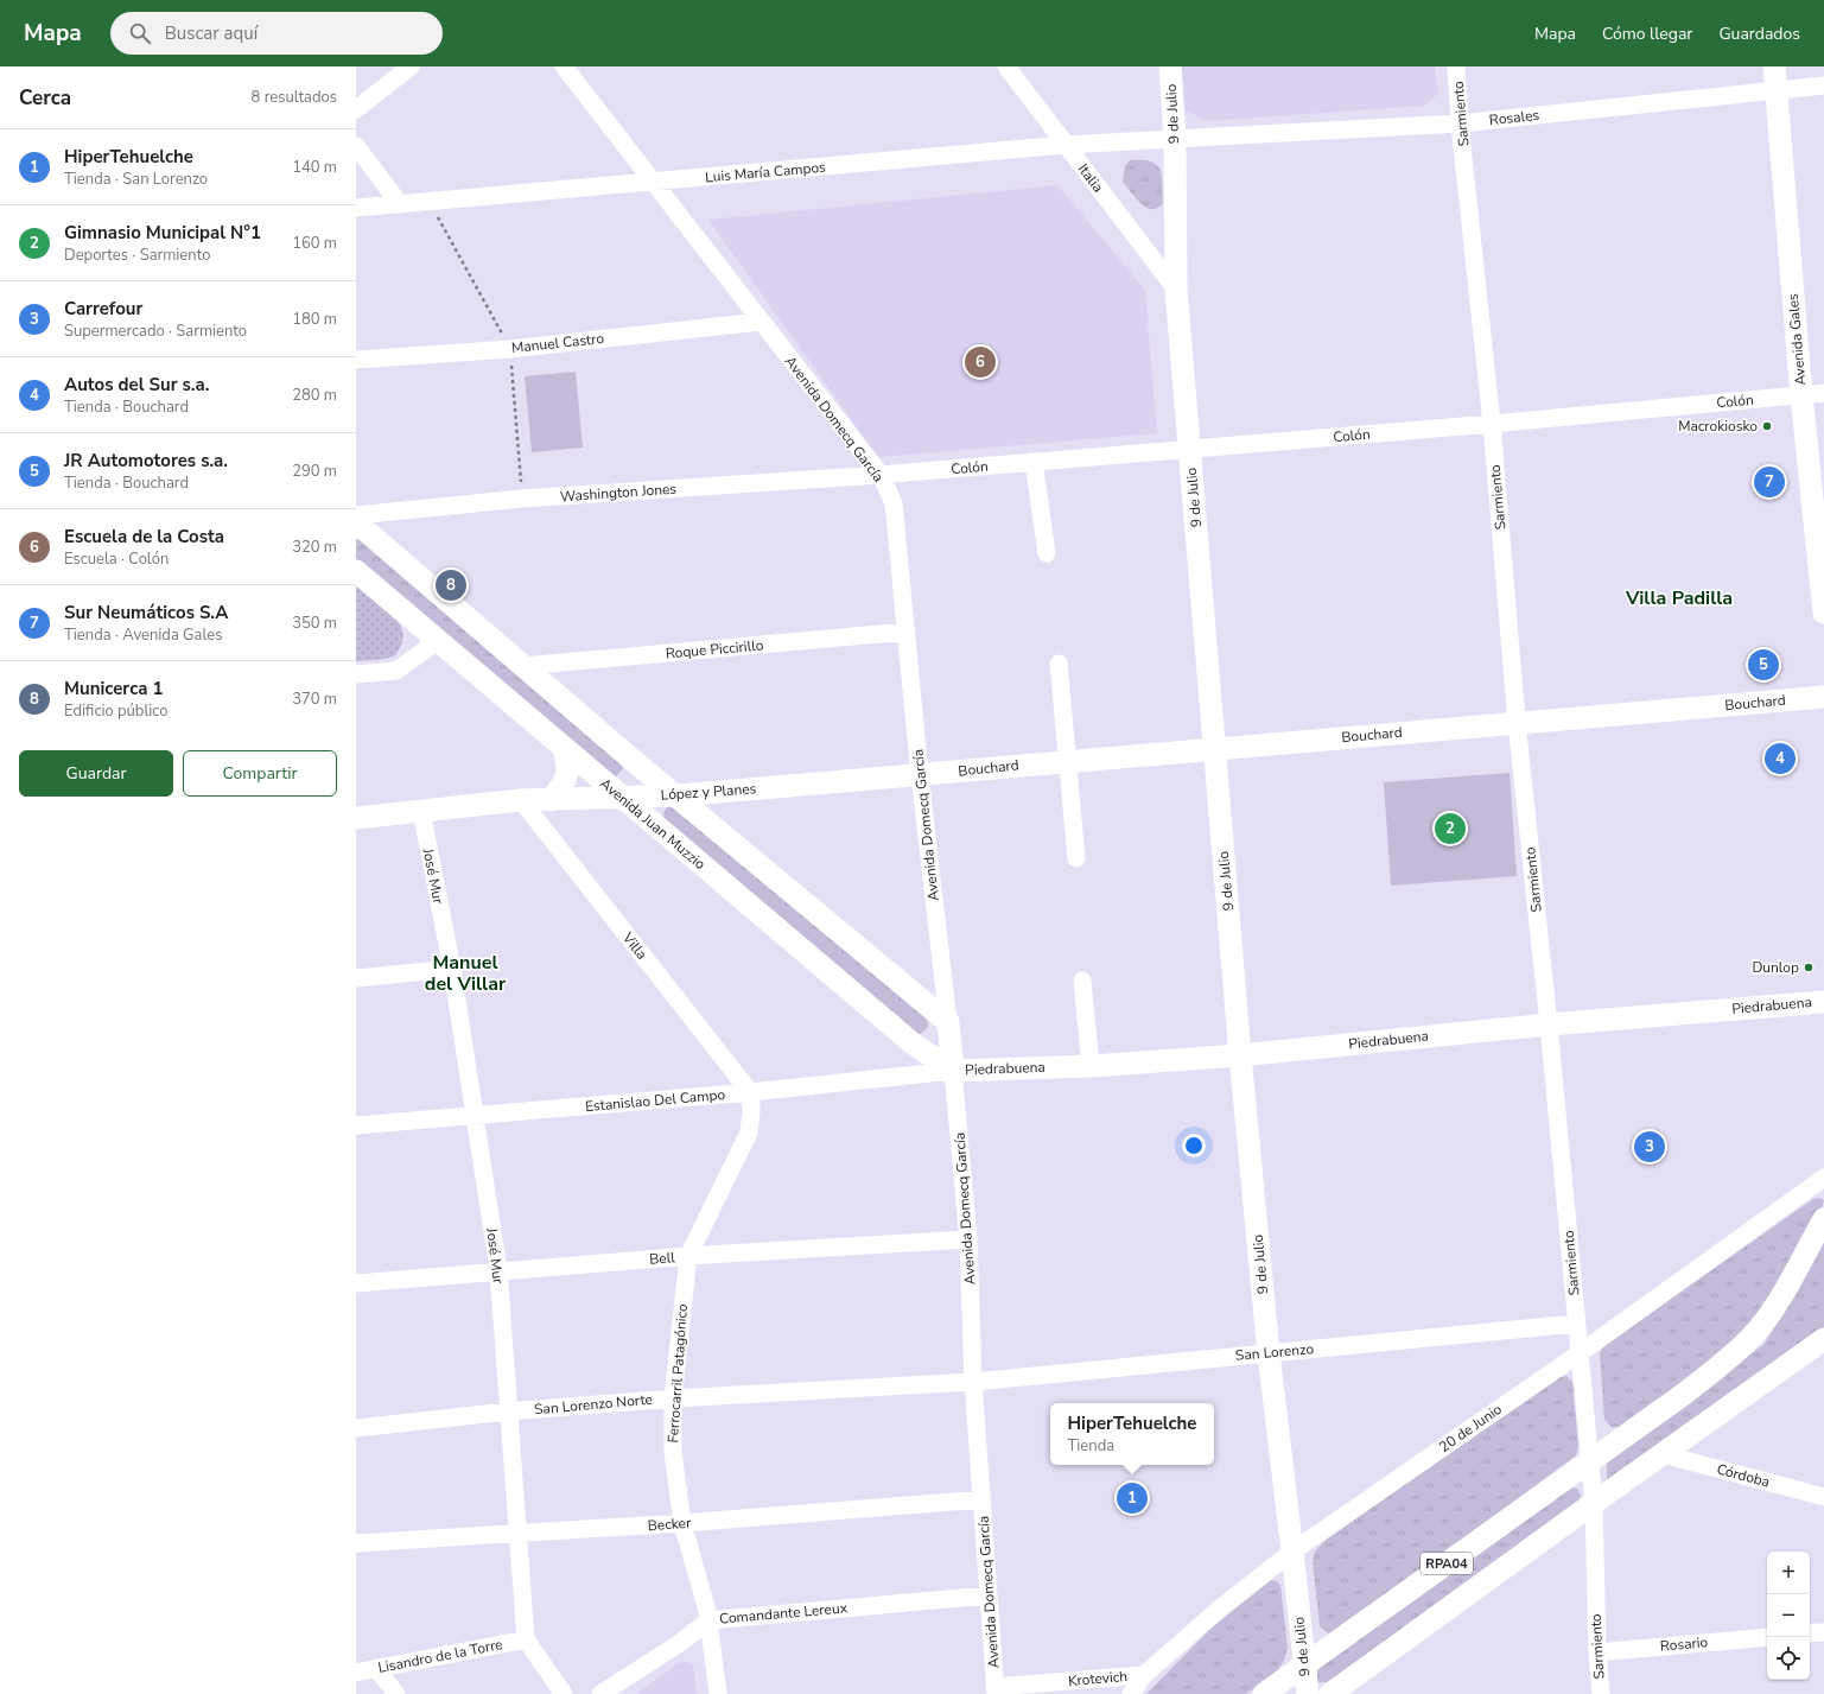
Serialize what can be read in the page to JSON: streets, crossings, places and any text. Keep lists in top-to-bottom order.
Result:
{
  "streets": {
    "main road": [
      "9 de Julio",
      "Avenida Gales",
      "Avenida Domecq García",
      "Bouchard",
      "López y Planes",
      "Avenida Juan Muzzio",
      "Piedrabuena",
      "RPA04"
    ],
    "street": [
      "Sarmiento",
      "Rosales",
      "Luis María Campos",
      "Italia",
      "Manuel Castro",
      "Colón",
      "Washington Jones",
      "Roque Piccirillo",
      "José Mur",
      "Villa",
      "Estanislao Del Campo",
      "Bell",
      "San Lorenzo",
      "Ferrocarril Patagónico",
      "San Lorenzo Norte",
      "20 de Junio",
      "Córdoba",
      "Becker",
      "Comandante Lereux",
      "Rosario",
      "Lisandro de la Torre",
      "Krotevich"
    ]
  },
  "crossings": [
    ["9 de Julio", "Rosales"],
    ["9 de Julio", "Luis María Campos"],
    ["9 de Julio", "Italia"],
    ["9 de Julio", "Colón"],
    ["9 de Julio", "Bouchard"],
    ["9 de Julio", "Piedrabuena"],
    ["9 de Julio", "San Lorenzo"],
    ["9 de Julio", "20 de Junio"],
    ["9 de Julio", "RPA04"],
    ["Sarmiento", "Rosales"],
    ["Sarmiento", "Colón"],
    ["Sarmiento", "Bouchard"],
    ["Sarmiento", "Piedrabuena"],
    ["Sarmiento", "San Lorenzo"],
    ["Sarmiento", "20 de Junio"],
    ["Sarmiento", "RPA04"],
    ["Sarmiento", "Rosario"],
    ["Rosales", "Luis María Campos"],
    ["Rosales", "Avenida Gales"],
    ["Luis María Campos", "Italia"],
    ["Luis María Campos", "Avenida Domecq García"],
    ["Avenida Gales", "Colón"],
    ["Manuel Castro", "Avenida Domecq García"],
    ["Colón", "Avenida Domecq García"],
    ["Colón", "Washington Jones"],
    ["Avenida Domecq García", "Washington Jones"],
    ["Avenida Domecq García", "Roque Piccirillo"],
    ["Avenida Domecq García", "Bouchard"],
    ["Avenida Domecq García", "López y Planes"],
    ["Avenida Domecq García", "Avenida Juan Muzzio"],
    ["Avenida Domecq García", "Piedrabuena"],
    ["Avenida Domecq García", "Estanislao Del Campo"],
    ["Avenida Domecq García", "Bell"],
    ["Avenida Domecq García", "San Lorenzo"],
    ["Avenida Domecq García", "San Lorenzo Norte"],
    ["Avenida Domecq García", "Becker"],
    ["Avenida Domecq García", "Comandante Lereux"],
    ["Avenida Domecq García", "Krotevich"],
    ["Bouchard", "López y Planes"],
    ["López y Planes", "Avenida Juan Muzzio"],
    ["López y Planes", "José Mur"],
    ["López y Planes", "Villa"],
    ["Avenida Juan Muzzio", "Piedrabuena"],
    ["Avenida Juan Muzzio", "Estanislao Del Campo"],
    ["José Mur", "Estanislao Del Campo"],
    ["José Mur", "Bell"],
    ["José Mur", "San Lorenzo Norte"],
    ["José Mur", "Becker"],
    ["José Mur", "Lisandro de la Torre"],
    ["Villa", "Estanislao Del Campo"],
    ["Villa", "Ferrocarril Patagónico"],
    ["Piedrabuena", "Estanislao Del Campo"],
    ["Estanislao Del Campo", "Ferrocarril Patagónico"],
    ["Bell", "Ferrocarril Patagónico"],
    ["San Lorenzo", "San Lorenzo Norte"],
    ["Ferrocarril Patagónico", "San Lorenzo Norte"],
    ["Ferrocarril Patagónico", "Becker"],
    ["Ferrocarril Patagónico", "Comandante Lereux"],
    ["20 de Junio", "Krotevich"],
    ["Córdoba", "RPA04"]
  ],
  "districts": ["Villa Padilla", "Manuel del Villar"],
  "places": ["Macrokiosko", "Dunlop"],
  "page": {
    "header": "Mapa",
    "search": "Buscar aquí",
    "nav": ["Mapa", "Cómo llegar", "Guardados"],
    "heading": ["Cerca", "8 resultados"],
    "list": [
      {
        "mark": "1",
        "name": "HiperTehuelche",
        "note": "Tienda · San Lorenzo",
        "value": "140 m"
      },
      {
        "mark": "2",
        "name": "Gimnasio Municipal N°1",
        "note": "Deportes · Sarmiento",
        "value": "160 m"
      },
      {
        "mark": "3",
        "name": "Carrefour",
        "note": "Supermercado · Sarmiento",
        "value": "180 m"
      },
      {
        "mark": "4",
        "name": "Autos del Sur s.a.",
        "note": "Tienda · Bouchard",
        "value": "280 m"
      },
      {
        "mark": "5",
        "name": "JR Automotores s.a.",
        "note": "Tienda · Bouchard",
        "value": "290 m"
      },
      {
        "mark": "6",
        "name": "Escuela de la Costa",
        "note": "Escuela · Colón",
        "value": "320 m"
      },
      {
        "mark": "7",
        "name": "Sur Neumáticos S.A",
        "note": "Tienda · Avenida Gales",
        "value": "350 m"
      },
      {
        "mark": "8",
        "name": "Municerca 1",
        "note": "Edificio público",
        "value": "370 m"
      }
    ],
    "pins": [
      "6",
      "7",
      "8",
      "5",
      "4",
      "2",
      "3",
      "1"
    ],
    "buttons": ["Guardar", "Compartir"],
    "popup": ["HiperTehuelche", "Tienda"],
    "map_buttons": ["+", "−"]
  }
}
